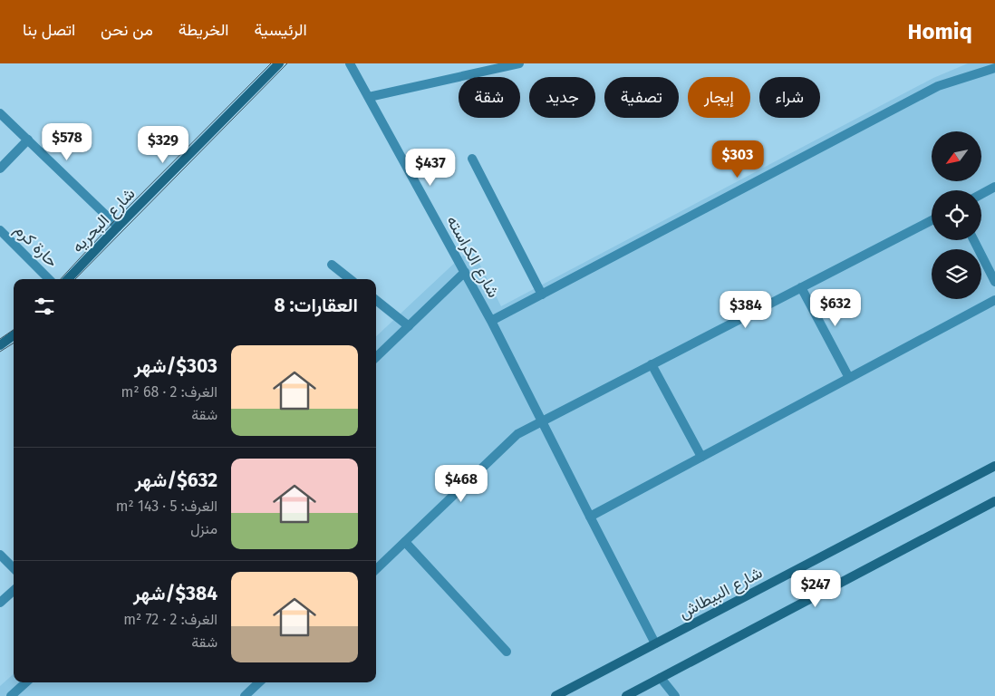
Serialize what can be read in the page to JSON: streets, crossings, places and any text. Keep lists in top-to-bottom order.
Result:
{
  "streets": {
    "street": [
      "شارع البحريه",
      "حارة كرم",
      "شارع الكراسته",
      "شارع البيطاش"
    ]
  },
  "crossings": [
    ["شارع الكراسته", "شارع البيطاش"]
  ],
  "north": "bottom left",
  "page": {
    "header": "Homiq",
    "nav": [
      "الرئيسية",
      "الخريطة",
      "من نحن",
      "اتصل بنا"
    ],
    "chip": [
      "شراء",
      "إيجار",
      "تصفية",
      "جديد",
      "شقة"
    ],
    "price": [
      "$578",
      "$329",
      "$303",
      "$437",
      "$632",
      "$384",
      "$468",
      "$247"
    ],
    "heading": "العقارات: 8",
    "list": [
      {
        "name": "$303/شهر",
        "note": "الغرف: 2 · 68 m² · شقة"
      },
      {
        "name": "$632/شهر",
        "note": "الغرف: 5 · 143 m² · منزل"
      },
      {
        "name": "$384/شهر",
        "note": "الغرف: 2 · 72 m² · شقة"
      }
    ]
  }
}
